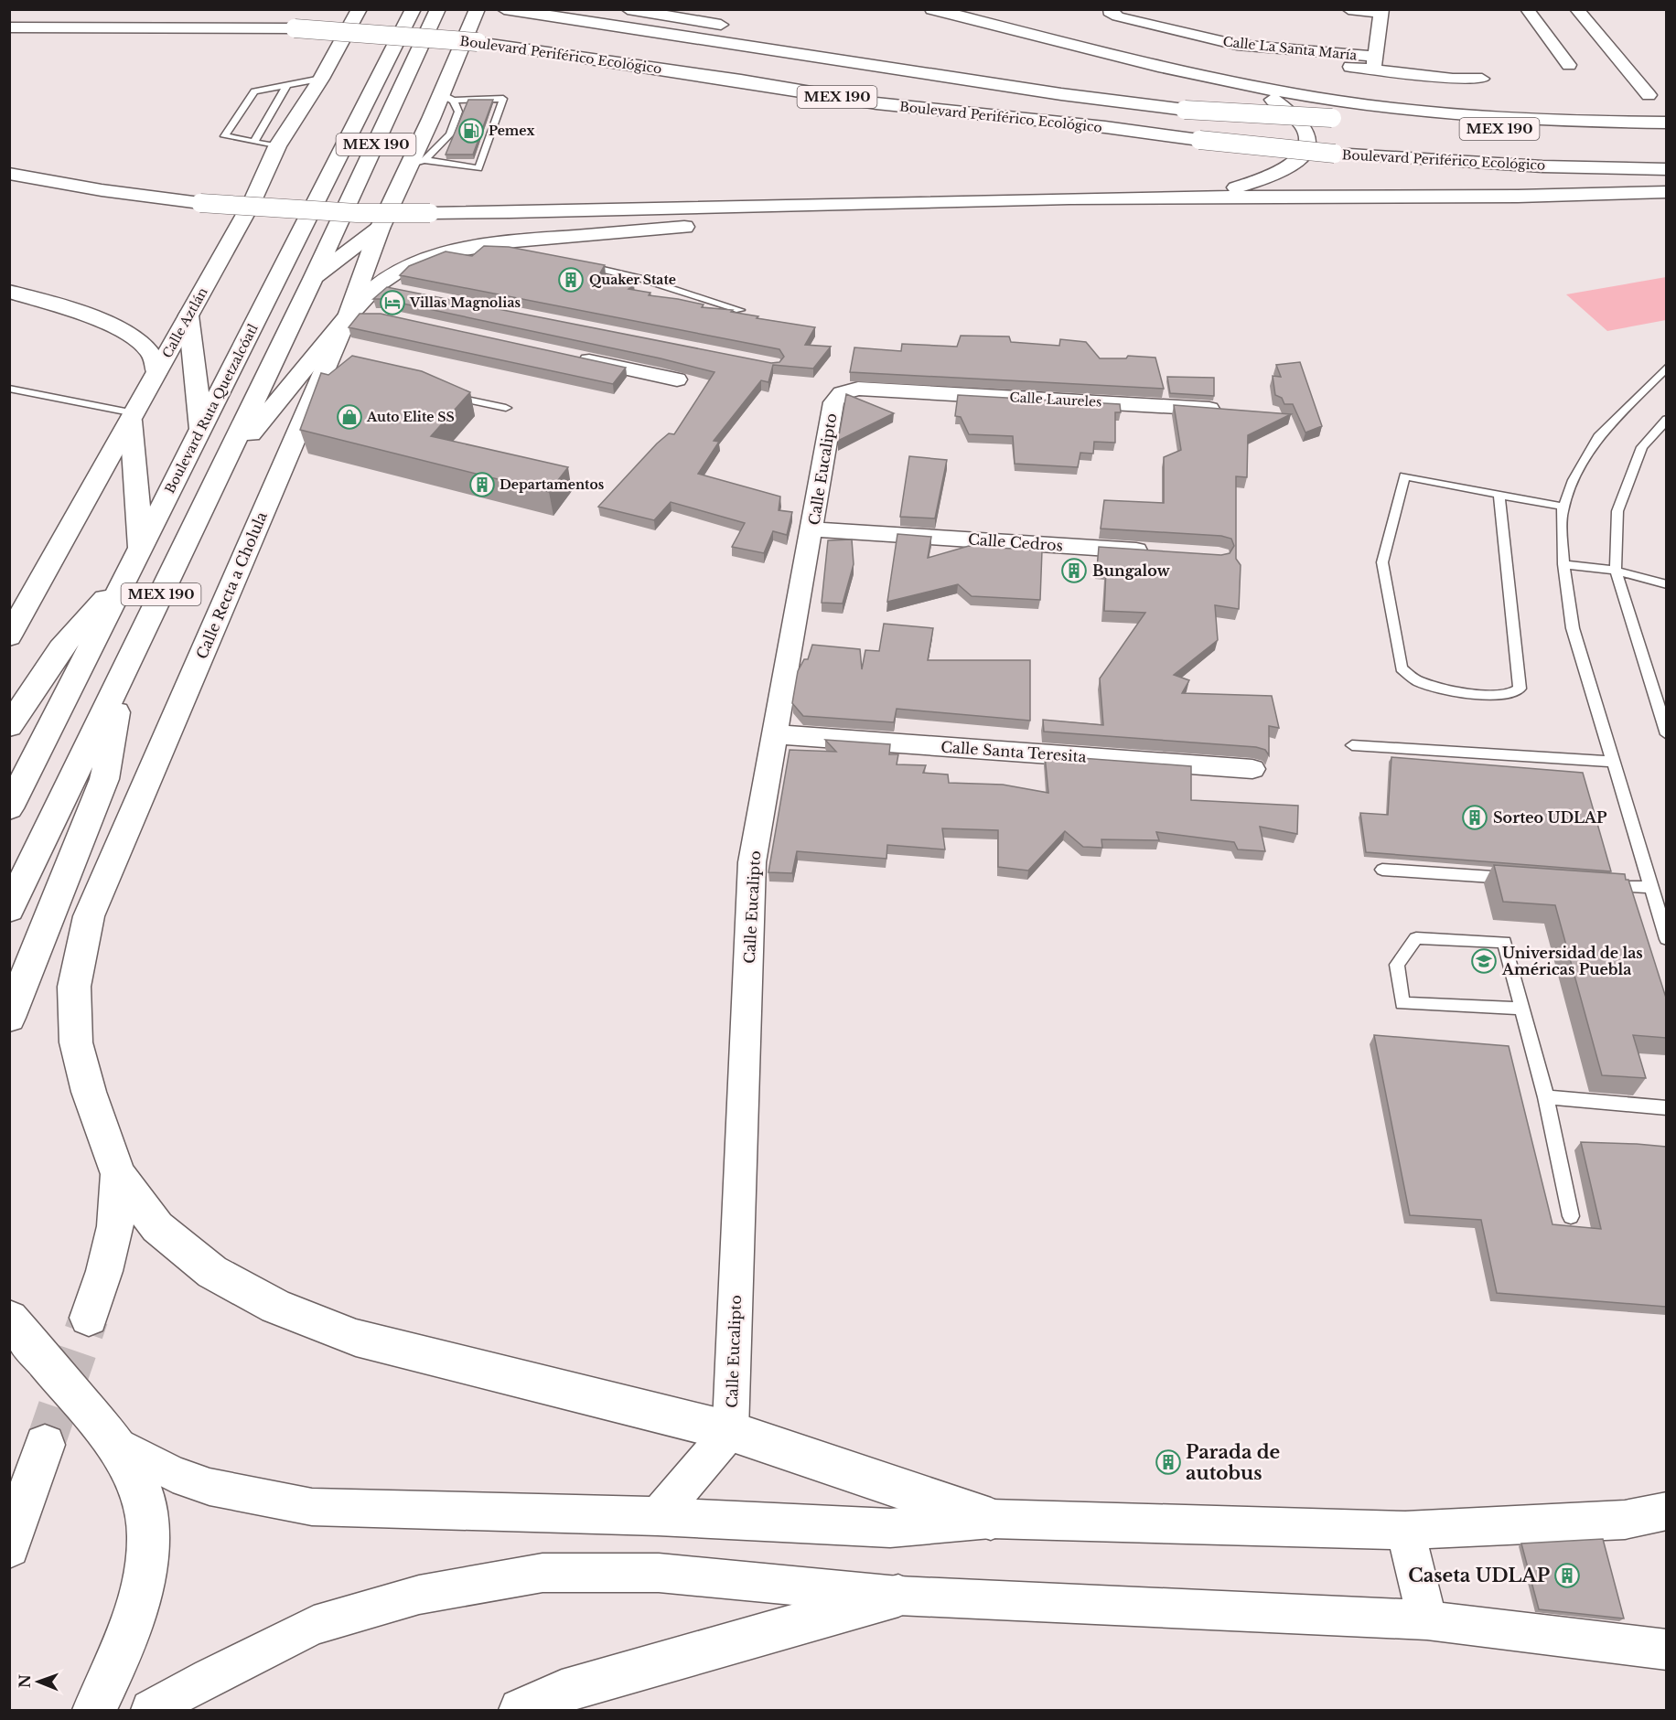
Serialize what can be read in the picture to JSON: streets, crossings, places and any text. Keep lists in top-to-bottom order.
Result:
{
  "streets": {
    "main road": [
      "Boulevard Periférico Ecológico",
      "MEX 190",
      "Calle Aztlán",
      "Boulevard Ruta Quetzalcóatl",
      "Calle Recta a Cholula"
    ],
    "street": [
      "Calle La Santa María",
      "Calle Laureles",
      "Calle Eucalipto",
      "Calle Cedros",
      "Calle Santa Teresita"
    ]
  },
  "crossings": [
    ["Calle Laureles", "Calle Eucalipto"],
    ["Calle Eucalipto", "Calle Cedros"],
    ["Calle Eucalipto", "Calle Santa Teresita"]
  ],
  "places": {
    "fuel station": ["Pemex"],
    "building": [
      "Quaker State",
      "Departamentos",
      "Bungalow",
      "Sorteo UDLAP",
      "Parada de autobus",
      "Caseta UDLAP"
    ],
    "hotel": ["Villas Magnolias"],
    "shop": ["Auto Elite SS"],
    "school or university": ["Universidad de las Américas Puebla"]
  },
  "north": "left"
}
